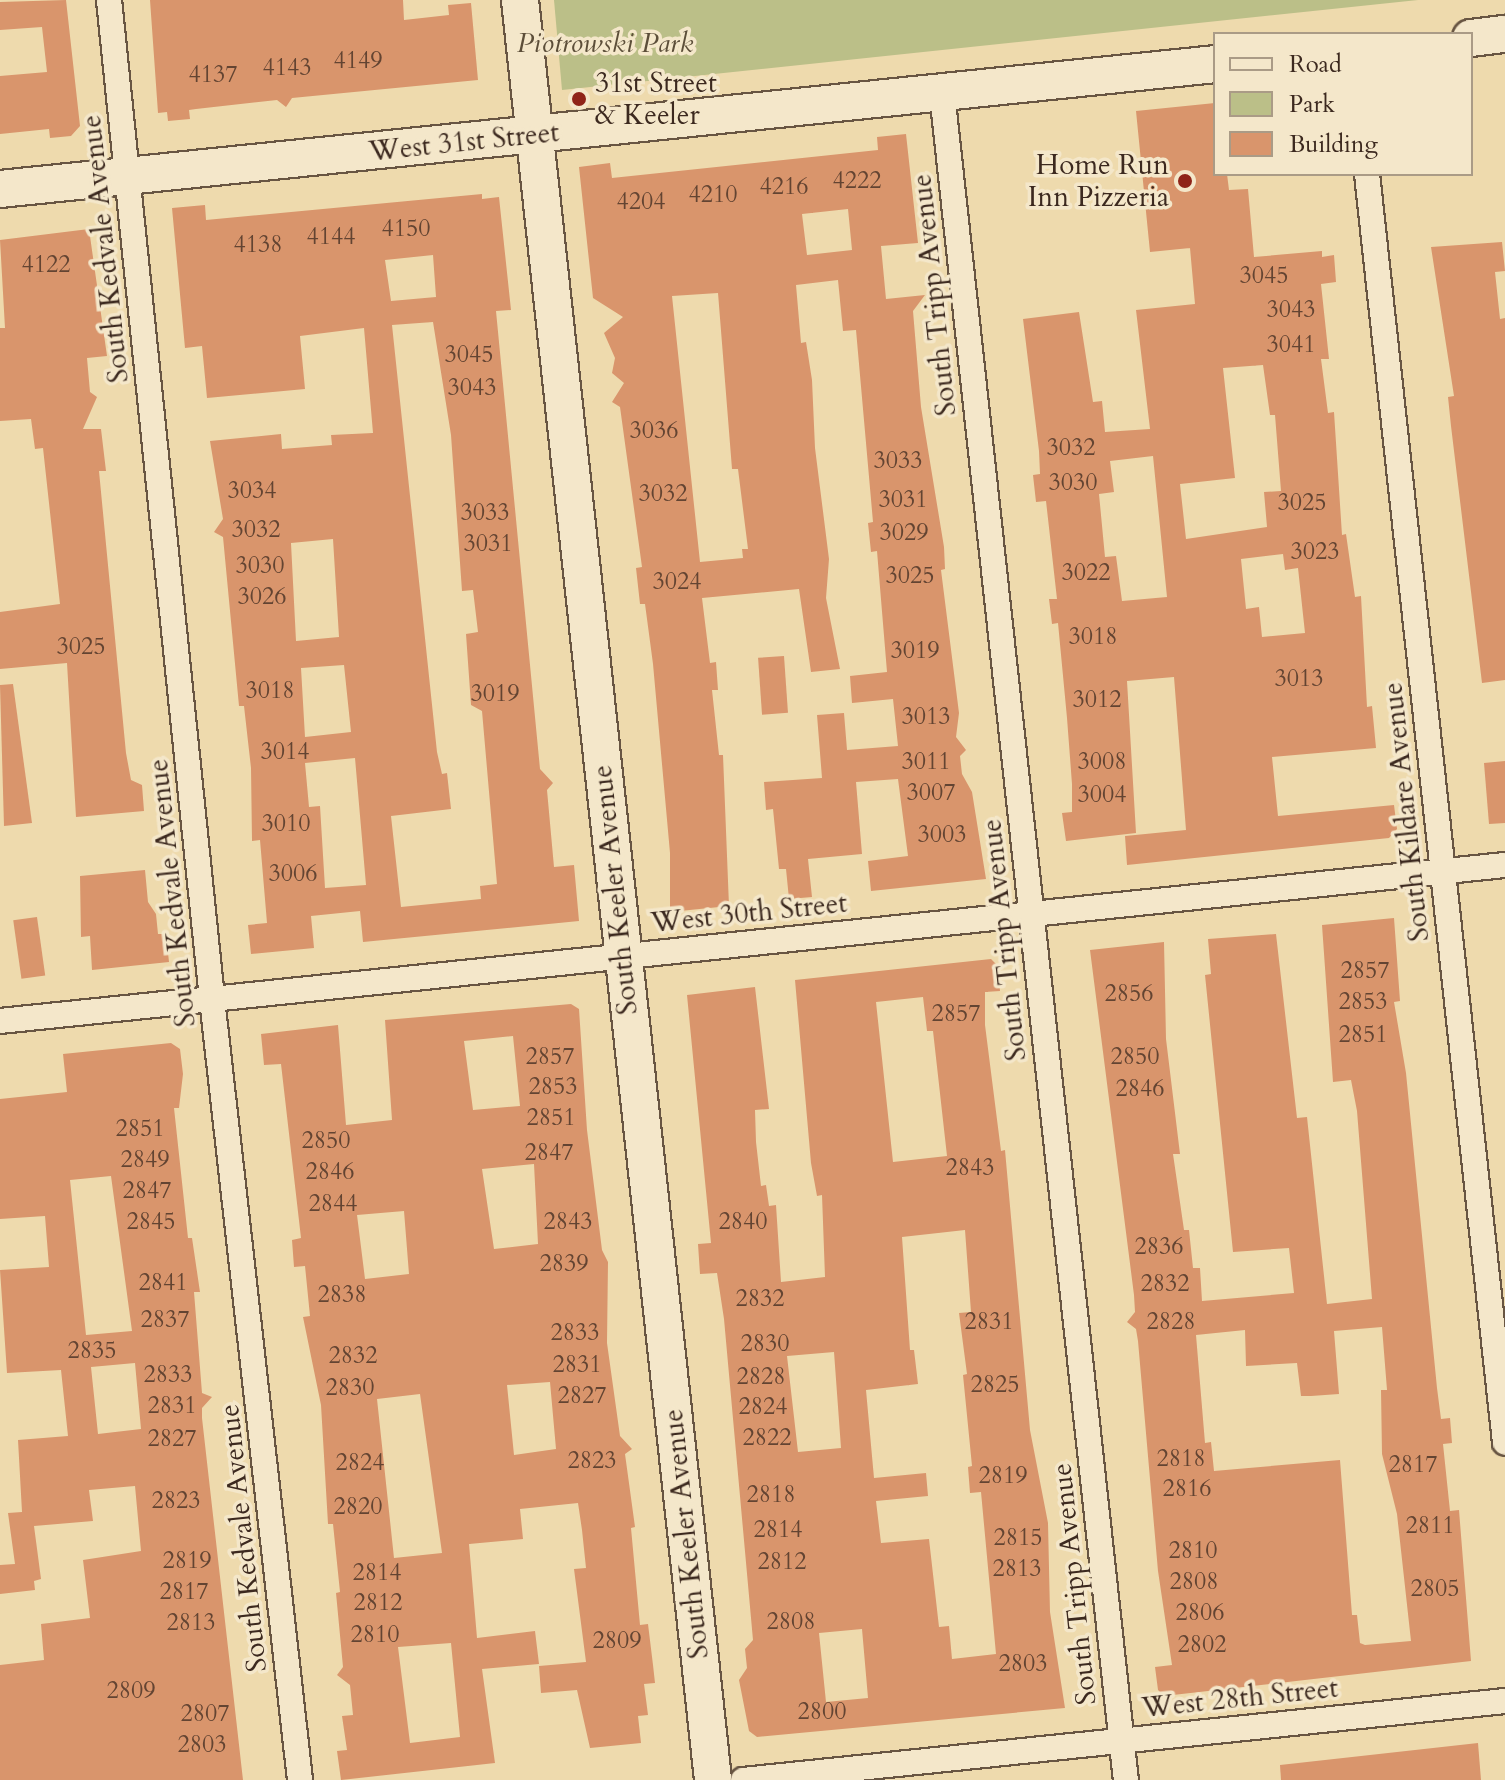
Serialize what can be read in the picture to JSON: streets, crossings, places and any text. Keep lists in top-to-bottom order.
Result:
{
  "streets": {
    "street": [
      "West 31st Street",
      "South Kedvale Avenue",
      "South Tripp Avenue",
      "South Kildare Avenue",
      "South Keeler Avenue",
      "West 30th Street",
      "West 28th Street"
    ]
  },
  "crossings": [
    ["West 31st Street", "South Kedvale Avenue"],
    ["West 31st Street", "South Tripp Avenue"],
    ["West 31st Street", "South Keeler Avenue"],
    ["South Kedvale Avenue", "West 30th Street"],
    ["South Tripp Avenue", "West 30th Street"],
    ["South Tripp Avenue", "West 28th Street"],
    ["South Kildare Avenue", "West 30th Street"],
    ["South Keeler Avenue", "West 30th Street"]
  ],
  "parks": ["Piotrowski Park"],
  "places": ["31st Street & Keeler", "Home Run Inn Pizzeria"],
  "house_numbers": [
    "4149",
    "4143",
    "4137",
    "4222",
    "4216",
    "4210",
    "4204",
    "4150",
    "4144",
    "4138",
    "4122",
    "3045",
    "3043",
    "3041",
    "3045",
    "3043",
    "3036",
    "3032",
    "3033",
    "3030",
    "3034",
    "3032",
    "3031",
    "3025",
    "3033",
    "3032",
    "3029",
    "3031",
    "3023",
    "3030",
    "3022",
    "3025",
    "3024",
    "3026",
    "3018",
    "3025",
    "3019",
    "3013",
    "3018",
    "3019",
    "3012",
    "3013",
    "3014",
    "3011",
    "3008",
    "3007",
    "3004",
    "3010",
    "3003",
    "3006",
    "2857",
    "2856",
    "2853",
    "2857",
    "2851",
    "2857",
    "2850",
    "2853",
    "2846",
    "2851",
    "2851",
    "2850",
    "2847",
    "2849",
    "2843",
    "2846",
    "2847",
    "2844",
    "2845",
    "2843",
    "2840",
    "2836",
    "2839",
    "2841",
    "2832",
    "2838",
    "2832",
    "2837",
    "2831",
    "2828",
    "2833",
    "2830",
    "2835",
    "2832",
    "2831",
    "2833",
    "2828",
    "2825",
    "2830",
    "2827",
    "2831",
    "2824",
    "2822",
    "2827",
    "2818",
    "2823",
    "2824",
    "2817",
    "2819",
    "2816",
    "2818",
    "2823",
    "2820",
    "2811",
    "2814",
    "2815",
    "2810",
    "2819",
    "2812",
    "2813",
    "2814",
    "2808",
    "2805",
    "2817",
    "2812",
    "2806",
    "2808",
    "2813",
    "2810",
    "2809",
    "2802",
    "2803",
    "2809",
    "2800",
    "2807",
    "2803"
  ],
  "legend": ["Road", "Park", "Building"]
}
